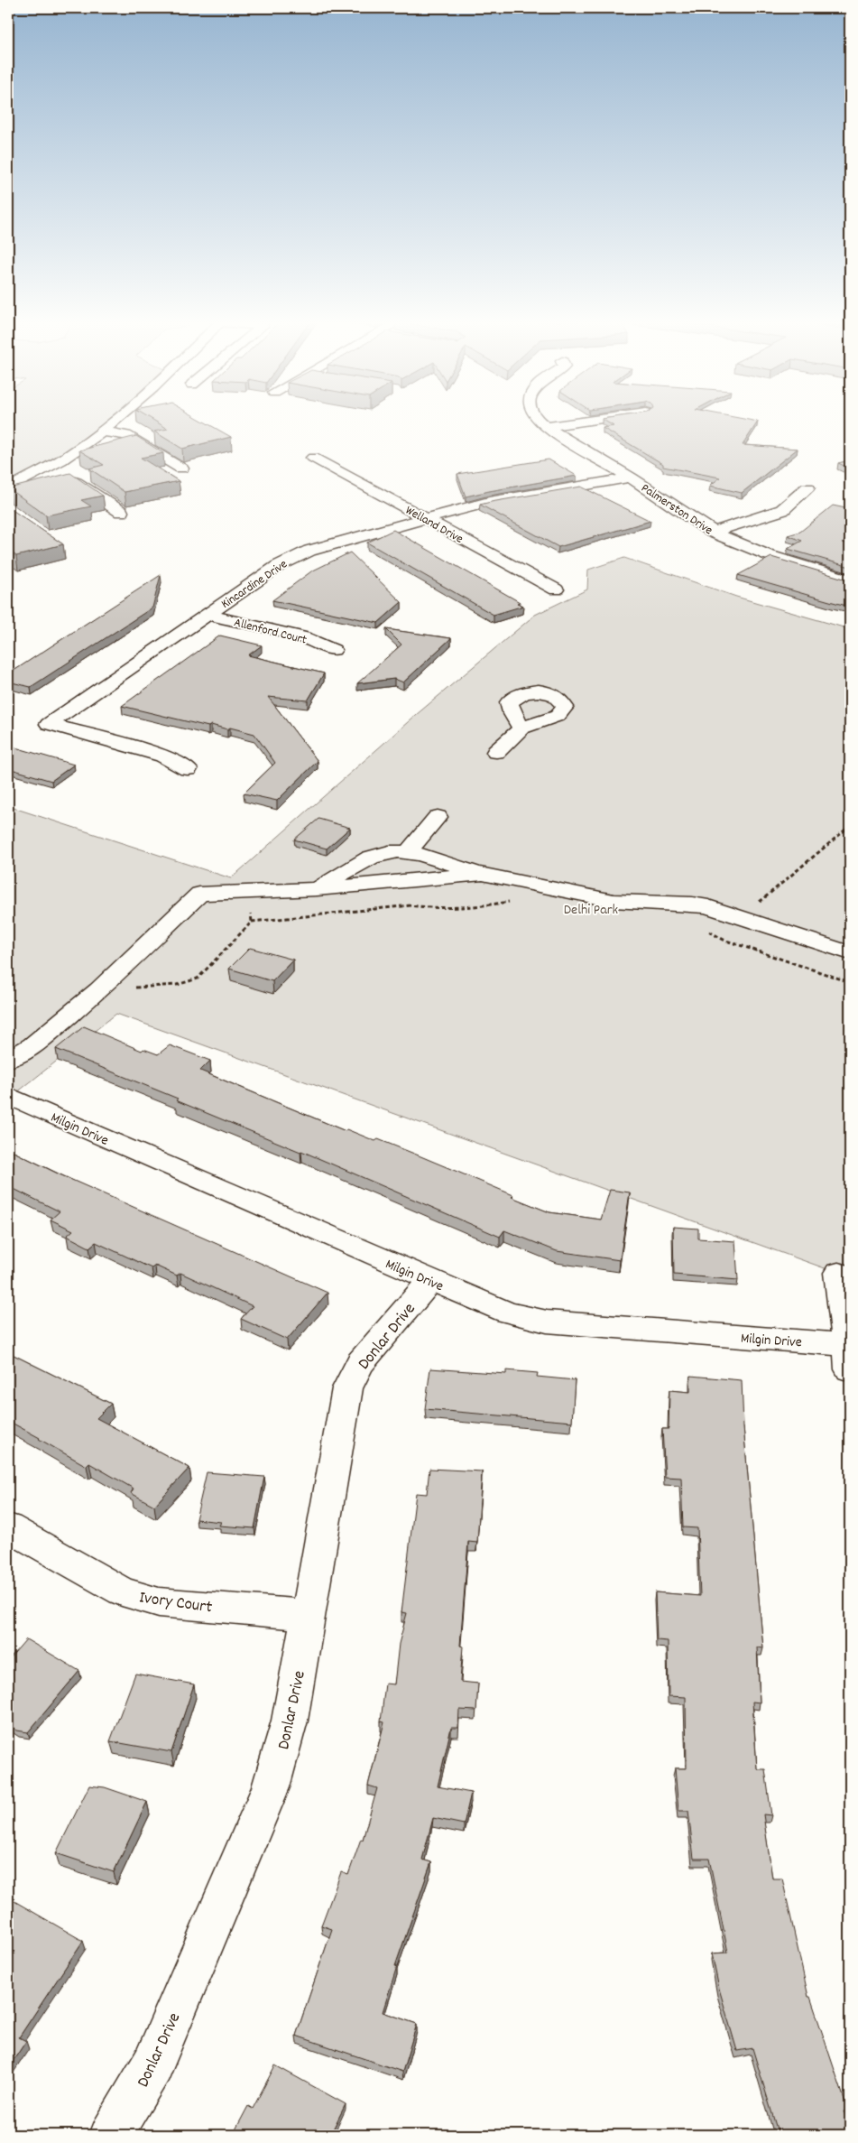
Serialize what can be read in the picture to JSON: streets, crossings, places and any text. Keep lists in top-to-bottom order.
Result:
{
  "streets": {
    "street": [
      "Palmerston Drive",
      "Welland Drive",
      "Kincardine Drive",
      "Allenford Court",
      "Milgin Drive",
      "Donlar Drive",
      "Ivory Court"
    ]
  },
  "crossings": [
    ["Palmerston Drive", "Kincardine Drive"],
    ["Welland Drive", "Kincardine Drive"],
    ["Kincardine Drive", "Allenford Court"],
    ["Milgin Drive", "Donlar Drive"],
    ["Donlar Drive", "Ivory Court"]
  ],
  "parks": ["Delhi Park"]
}
